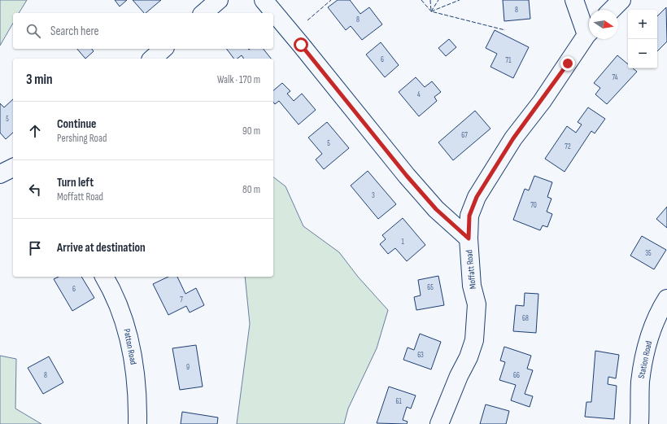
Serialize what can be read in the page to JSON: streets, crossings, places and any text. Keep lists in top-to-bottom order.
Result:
{
  "streets": {
    "street": ["Moffatt Road", "Patton Road", "Station Road"]
  },
  "house_numbers": [
    "8",
    "8",
    "6",
    "71",
    "74",
    "4",
    "5",
    "67",
    "5",
    "72",
    "3",
    "70",
    "1",
    "35",
    "65",
    "6",
    "7",
    "68",
    "63",
    "9",
    "8",
    "66",
    "61"
  ],
  "north": "right",
  "page": {
    "map_buttons": ["+", "−"],
    "search": "Search here",
    "heading": ["3 min", "Walk · 170 m"],
    "list": [
      ["Continue", "Pershing Road", "90 m"],
      ["Turn left", "Moffatt Road", "80 m"],
      "Arrive at destination"
    ]
  }
}
